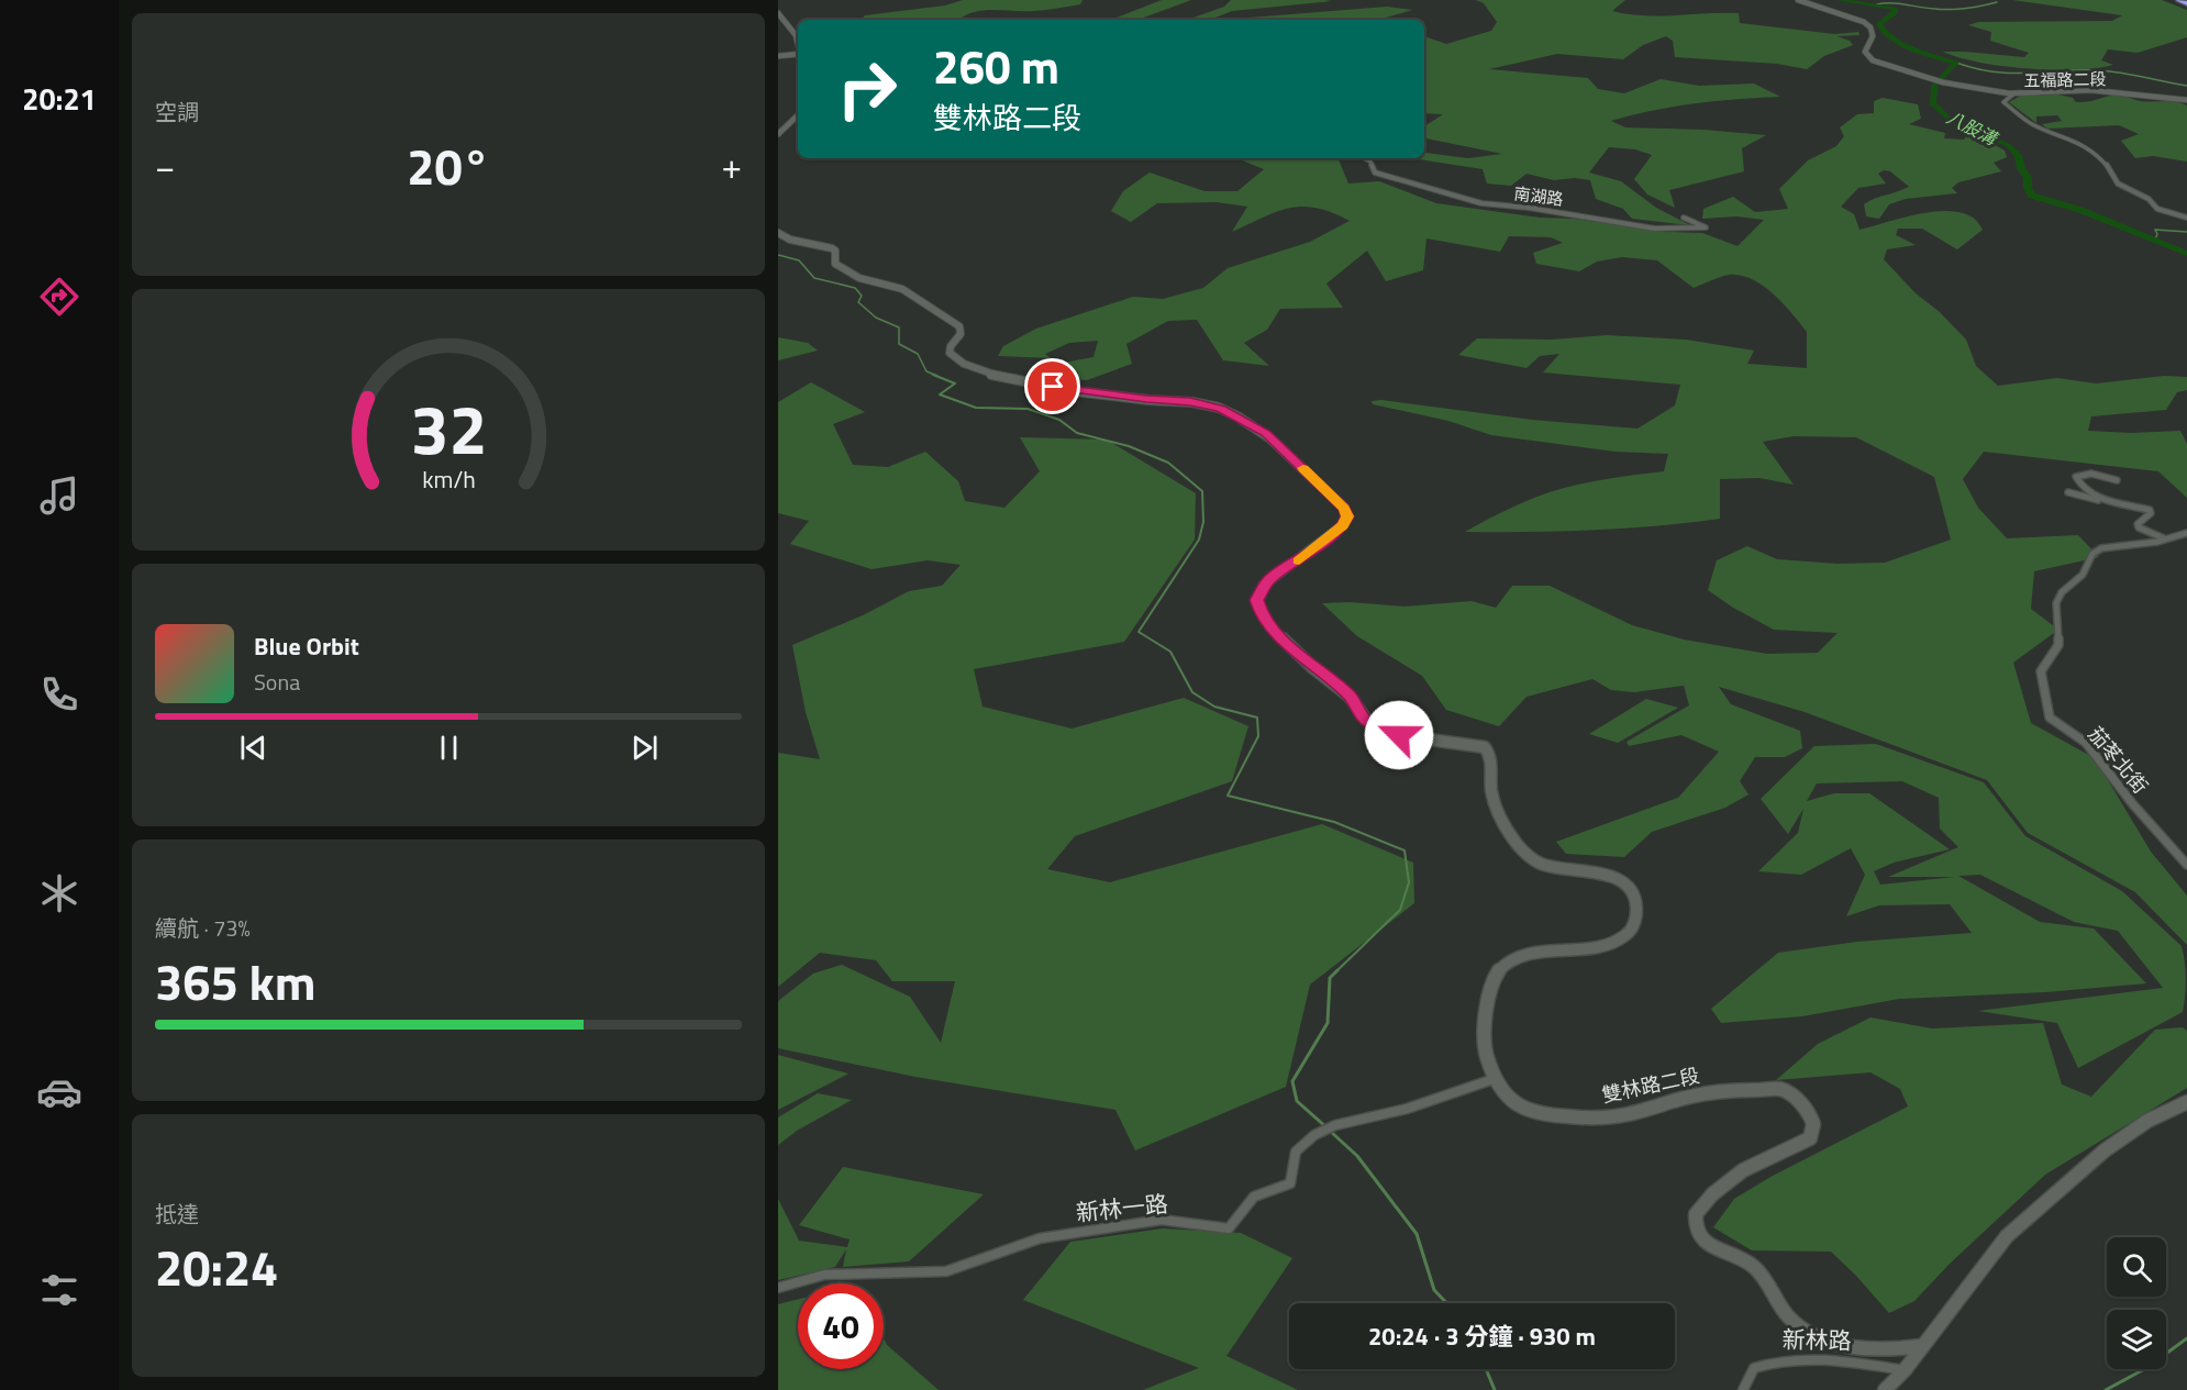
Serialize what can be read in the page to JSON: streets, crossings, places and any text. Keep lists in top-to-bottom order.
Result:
{
  "streets": {
    "street": [
      "五福路二段",
      "南湖路",
      "茄苳北街",
      "雙林路二段",
      "新林一路",
      "新林路"
    ]
  },
  "crossings": [
    ["雙林路二段", "新林一路"]
  ],
  "water": ["八股溝"],
  "page": {
    "tabs": "20:21",
    "tile": [
      "空調",
      ["續航 · 73%", "365 km"],
      ["抵達", "20:24"]
    ],
    "turn": ["260 m", "雙林路二段"],
    "heat": ["−", "20°", "+"],
    "song": ["Blue Orbit", "Sona"],
    "limit": "40",
    "trip": "20:24 · 3 分鐘 · 930 m",
    "gauge": ["32", "km/h"]
  }
}
